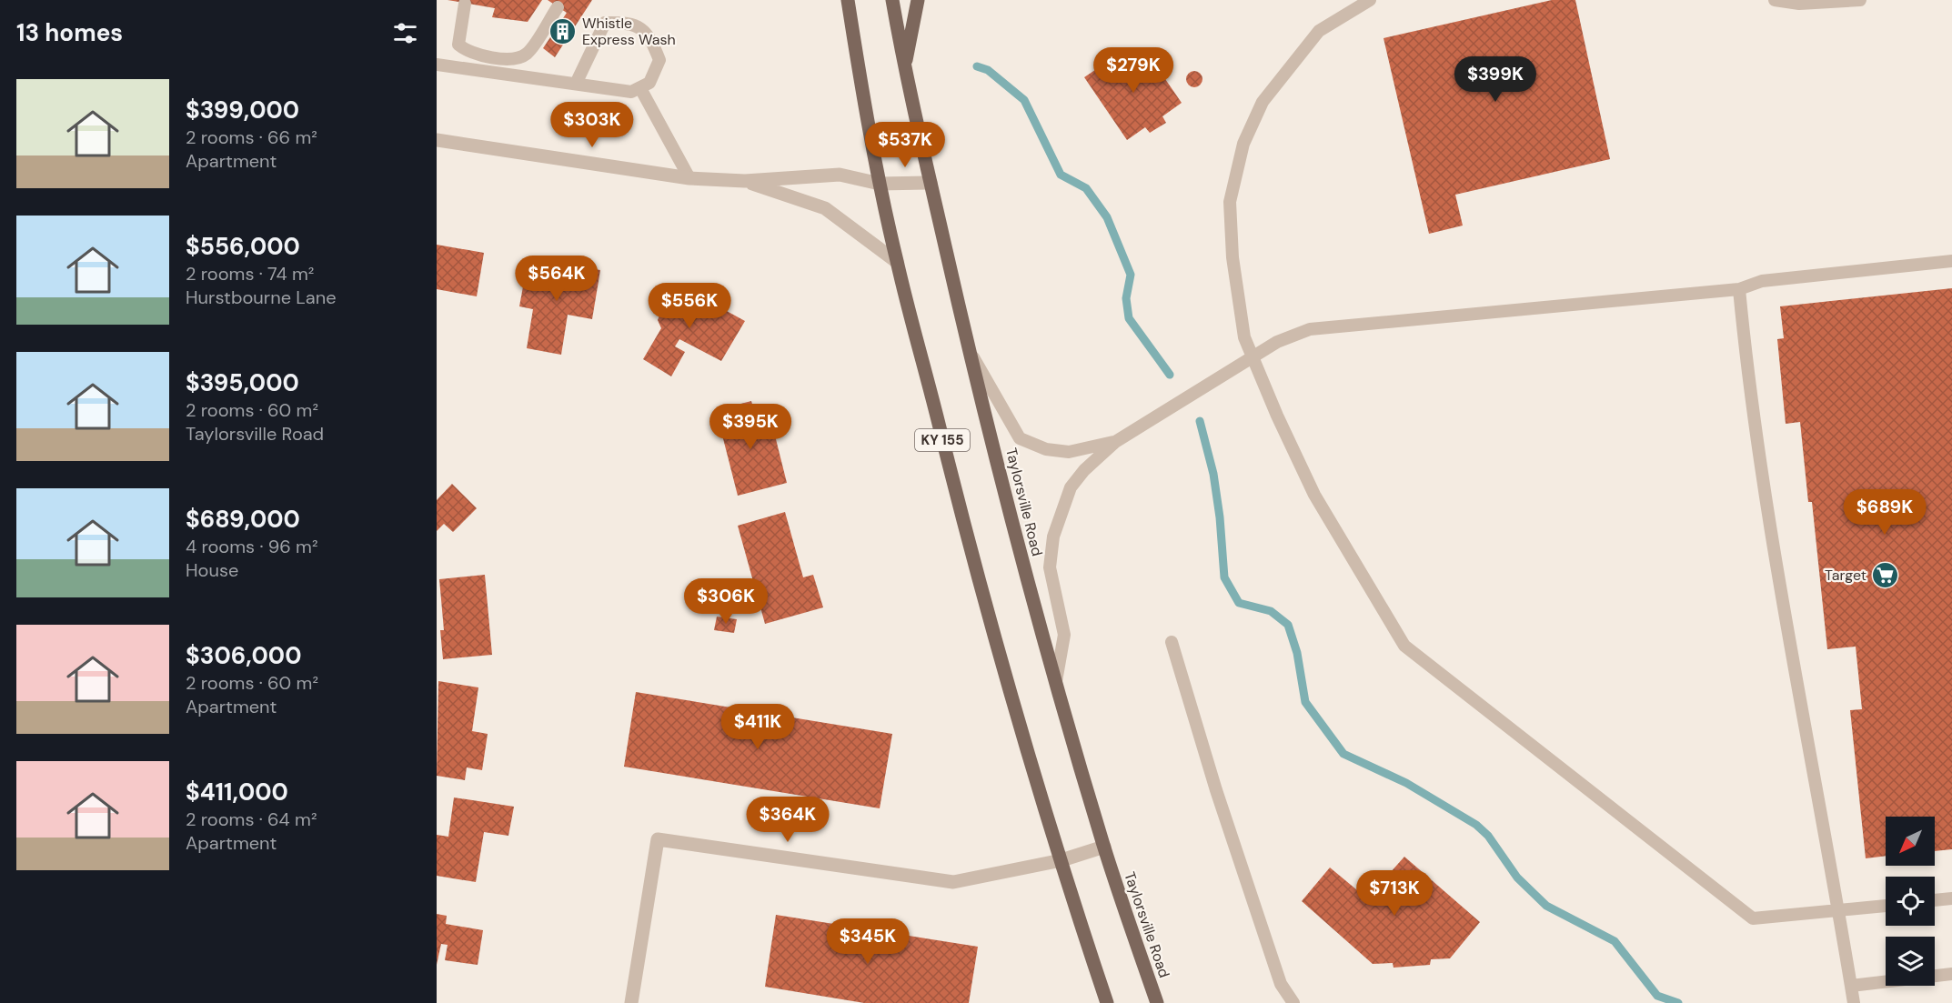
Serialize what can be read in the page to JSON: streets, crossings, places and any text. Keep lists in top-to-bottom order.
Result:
{
  "streets": {
    "main road": ["KY 155", "Taylorsville Road"]
  },
  "places": {
    "building": ["Whistle Express Wash"],
    "supermarket": ["Target"]
  },
  "north": "bottom left",
  "page": {
    "heading": "13 homes",
    "price": [
      "$279K",
      "$399K",
      "$303K",
      "$537K",
      "$564K",
      "$556K",
      "$395K",
      "$689K",
      "$306K",
      "$411K",
      "$364K",
      "$713K",
      "$345K"
    ],
    "list": [
      {
        "name": "$399,000",
        "note": "2 rooms · 66 m² · Apartment"
      },
      {
        "name": "$556,000",
        "note": "2 rooms · 74 m² · Hurstbourne Lane"
      },
      {
        "name": "$395,000",
        "note": "2 rooms · 60 m² · Taylorsville Road"
      },
      {
        "name": "$689,000",
        "note": "4 rooms · 96 m² · House"
      },
      {
        "name": "$306,000",
        "note": "2 rooms · 60 m² · Apartment"
      },
      {
        "name": "$411,000",
        "note": "2 rooms · 64 m² · Apartment"
      }
    ]
  }
}
